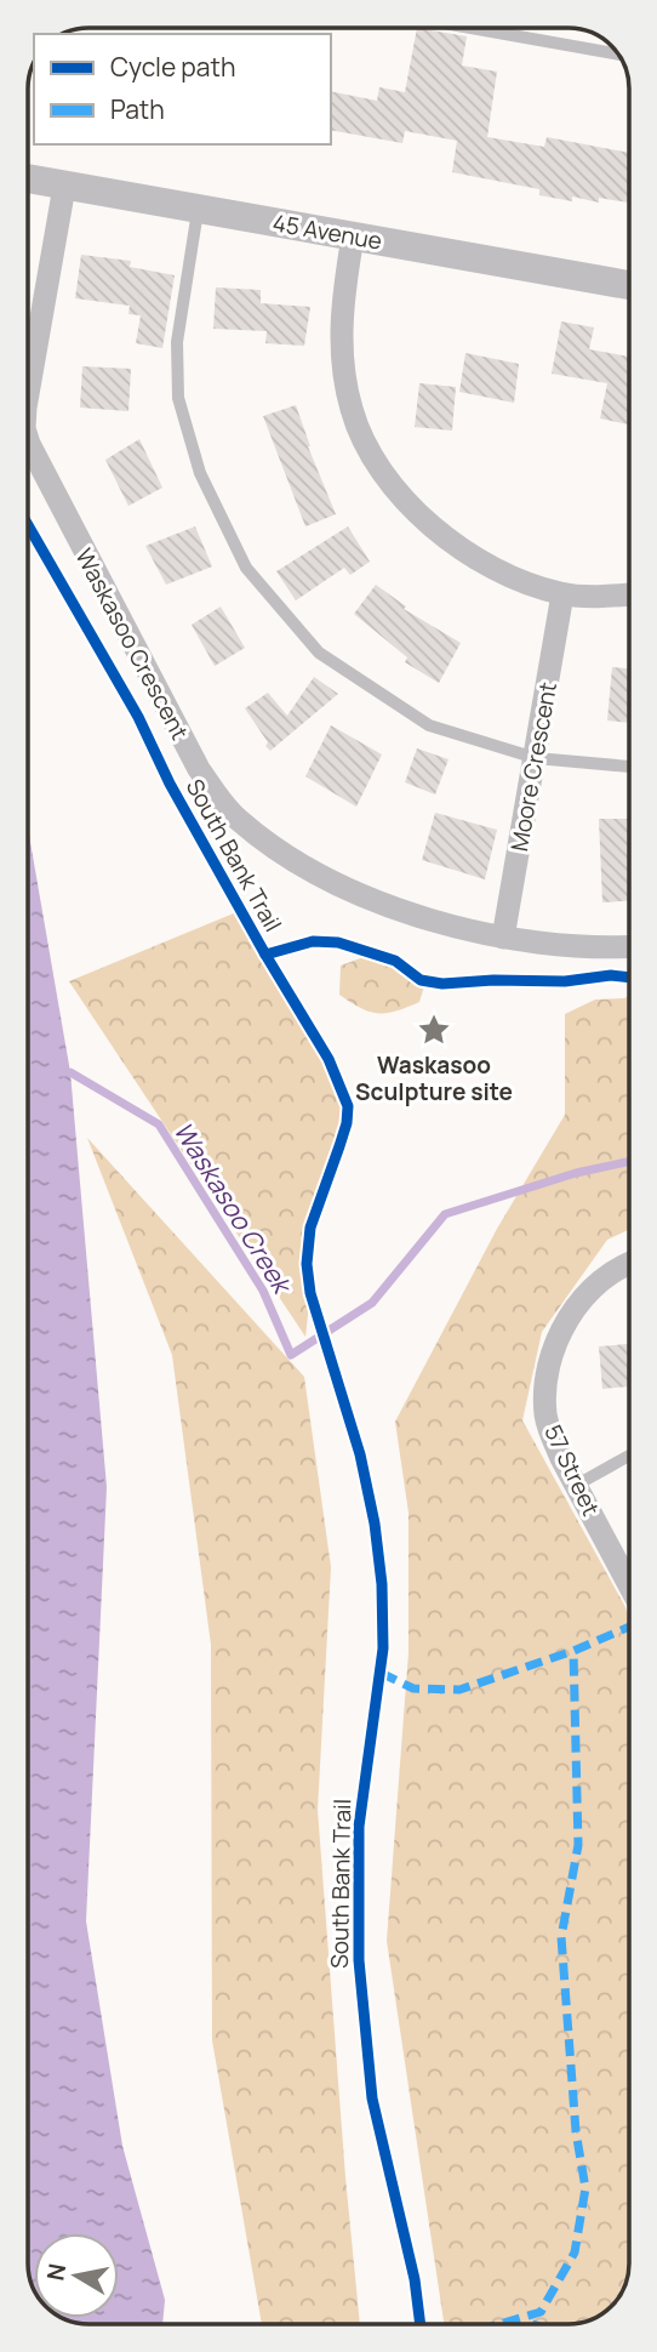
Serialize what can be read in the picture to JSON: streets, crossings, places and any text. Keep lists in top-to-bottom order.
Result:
{
  "streets": {
    "street": [
      "45 Avenue",
      "Waskasoo Crescent",
      "Moore Crescent",
      "57 Street"
    ],
    "cycle path": ["South Bank Trail"]
  },
  "crossings": [
    ["45 Avenue", "Waskasoo Crescent"],
    ["Waskasoo Crescent", "Moore Crescent"]
  ],
  "water": ["Waskasoo Creek"],
  "places": {
    "place": ["Waskasoo Sculpture site"]
  },
  "legend": ["Cycle path", "Path"],
  "north": "left"
}
